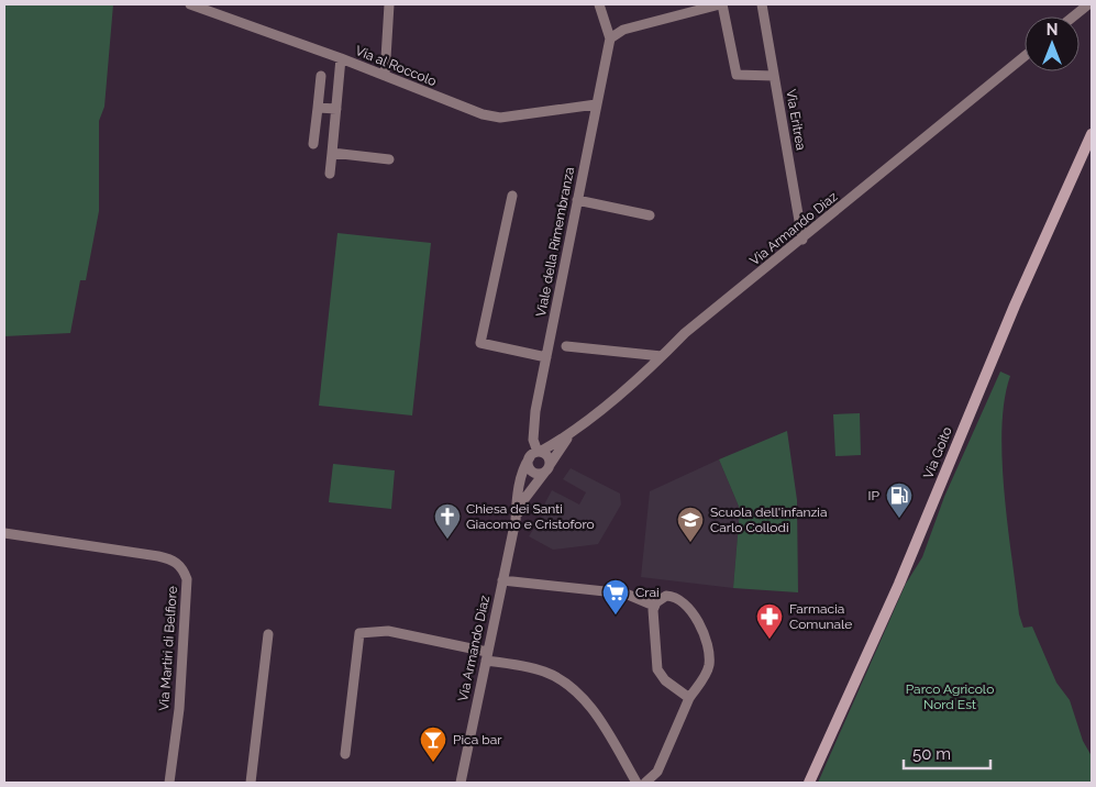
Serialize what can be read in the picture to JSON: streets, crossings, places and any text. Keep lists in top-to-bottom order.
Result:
{
  "streets": {
    "street": [
      "Via al Roccolo",
      "Via Eritrea",
      "Via Armando Diaz",
      "Viale della Rimembranza",
      "Via Goito",
      "Via Martiri di Belfiore"
    ]
  },
  "crossings": [
    ["Via al Roccolo", "Viale della Rimembranza"],
    ["Via Eritrea", "Via Armando Diaz"],
    ["Via Armando Diaz", "Viale della Rimembranza"]
  ],
  "parks": ["Parco Agricolo Nord Est"],
  "places": {
    "fuel station": ["IP"],
    "church": ["Chiesa dei Santi Giacomo e Cristoforo"],
    "school or university": ["Scuola dell'infanzia Carlo Collodi"],
    "supermarket": ["Crai"],
    "pharmacy": ["Farmacia Comunale"],
    "bar": ["Pica bar"]
  },
  "scale_bar": "50 m",
  "north": "top"
}
